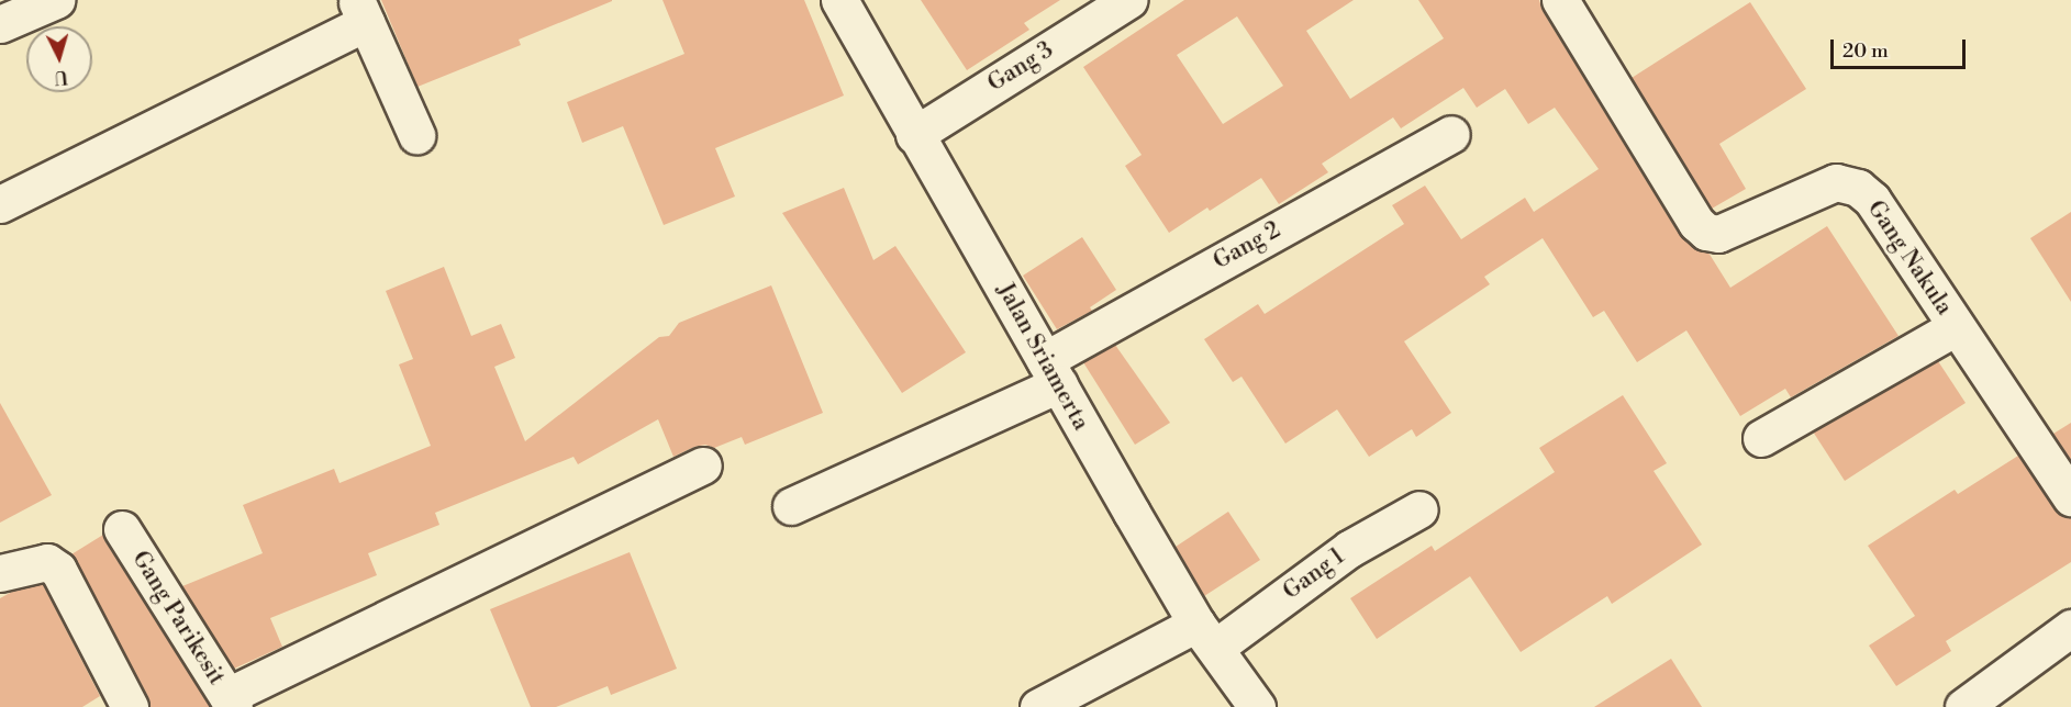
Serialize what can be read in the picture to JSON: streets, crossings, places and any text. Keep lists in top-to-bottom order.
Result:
{
  "streets": {
    "street": [
      "Gang 3",
      "Gang 2",
      "Gang Nakula",
      "Jalan Sriamerta",
      "Gang 1",
      "Gang Parikesit"
    ]
  },
  "crossings": [
    ["Gang 3", "Jalan Sriamerta"],
    ["Gang 2", "Jalan Sriamerta"],
    ["Jalan Sriamerta", "Gang 1"]
  ],
  "scale_bar": "20 m",
  "north": "bottom"
}
